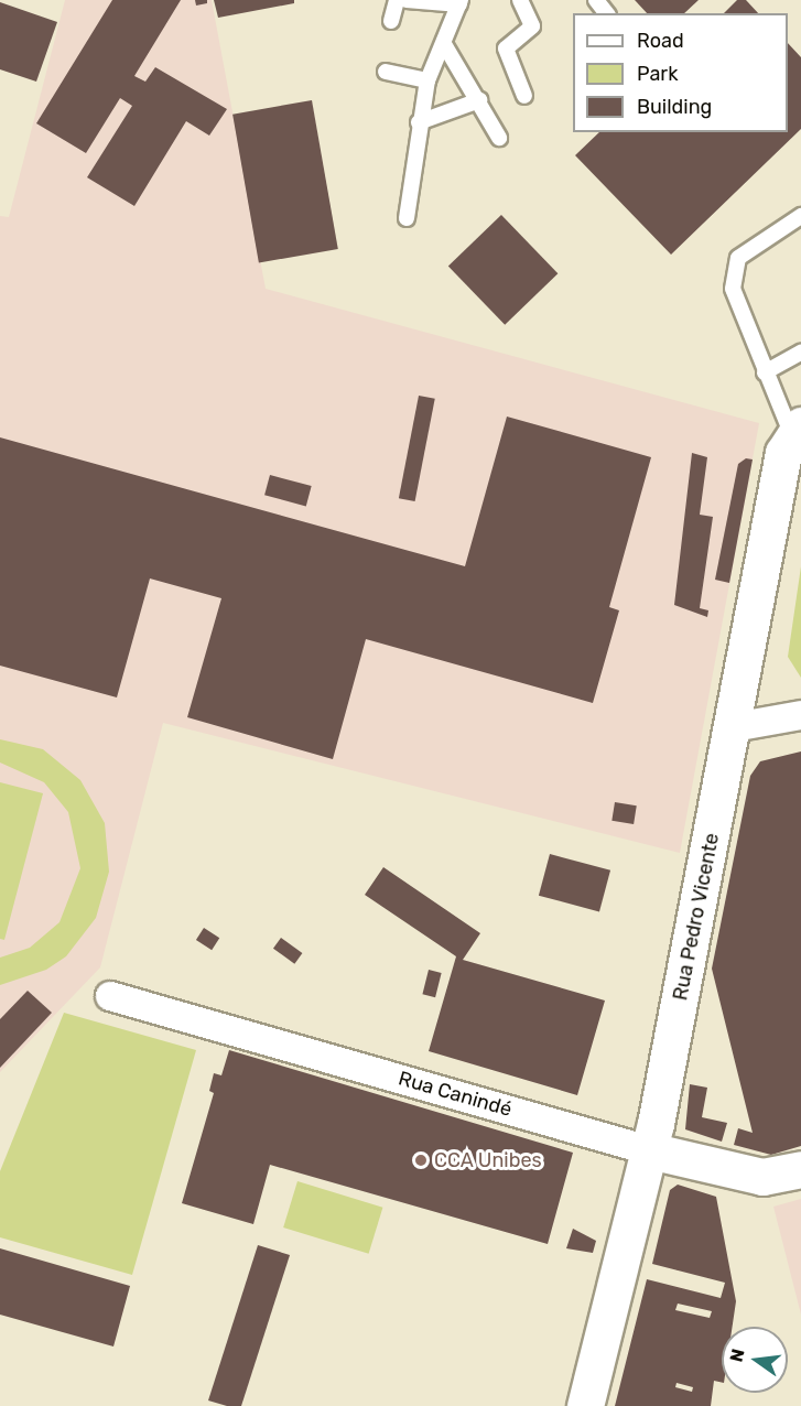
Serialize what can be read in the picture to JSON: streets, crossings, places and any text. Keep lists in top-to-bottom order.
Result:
{
  "streets": {
    "street": ["Rua Pedro Vicente", "Rua Canindé"]
  },
  "crossings": [
    ["Rua Pedro Vicente", "Rua Canindé"]
  ],
  "places": ["CCA Unibes"],
  "legend": ["Road", "Park", "Building"],
  "north": "left"
}
